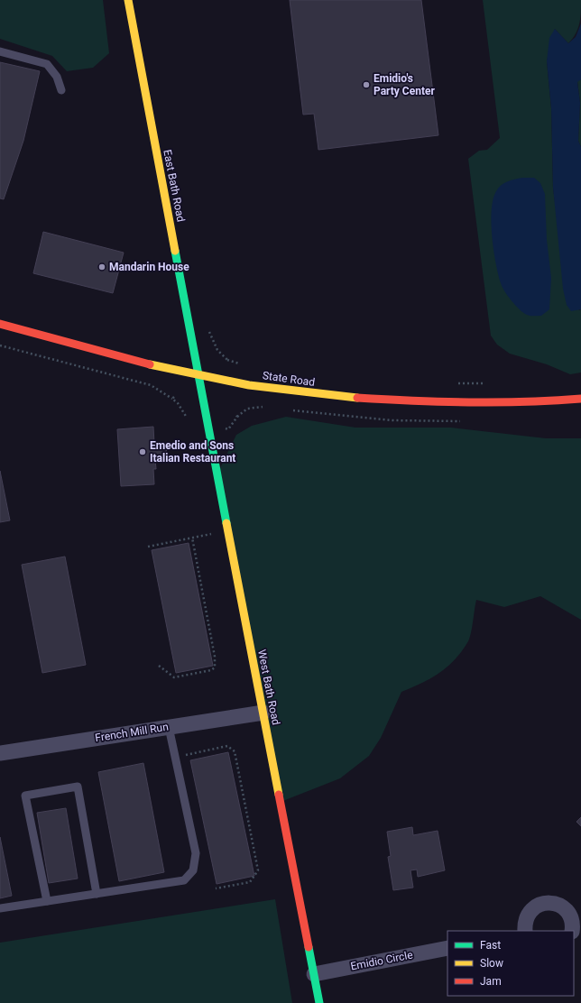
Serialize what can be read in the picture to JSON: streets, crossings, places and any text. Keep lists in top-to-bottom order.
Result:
{
  "streets": {
    "street": [
      "East Bath Road",
      "State Road",
      "West Bath Road",
      "French Mill Run",
      "Emidio Circle"
    ]
  },
  "crossings": [
    ["East Bath Road", "State Road"],
    ["East Bath Road", "West Bath Road"],
    ["State Road", "West Bath Road"],
    ["West Bath Road", "French Mill Run"],
    ["West Bath Road", "Emidio Circle"]
  ],
  "places": ["Emidio's Party Center", "Mandarin House", "Emedio and Sons Italian Restaurant"],
  "legend": ["Fast", "Slow", "Jam"]
}
